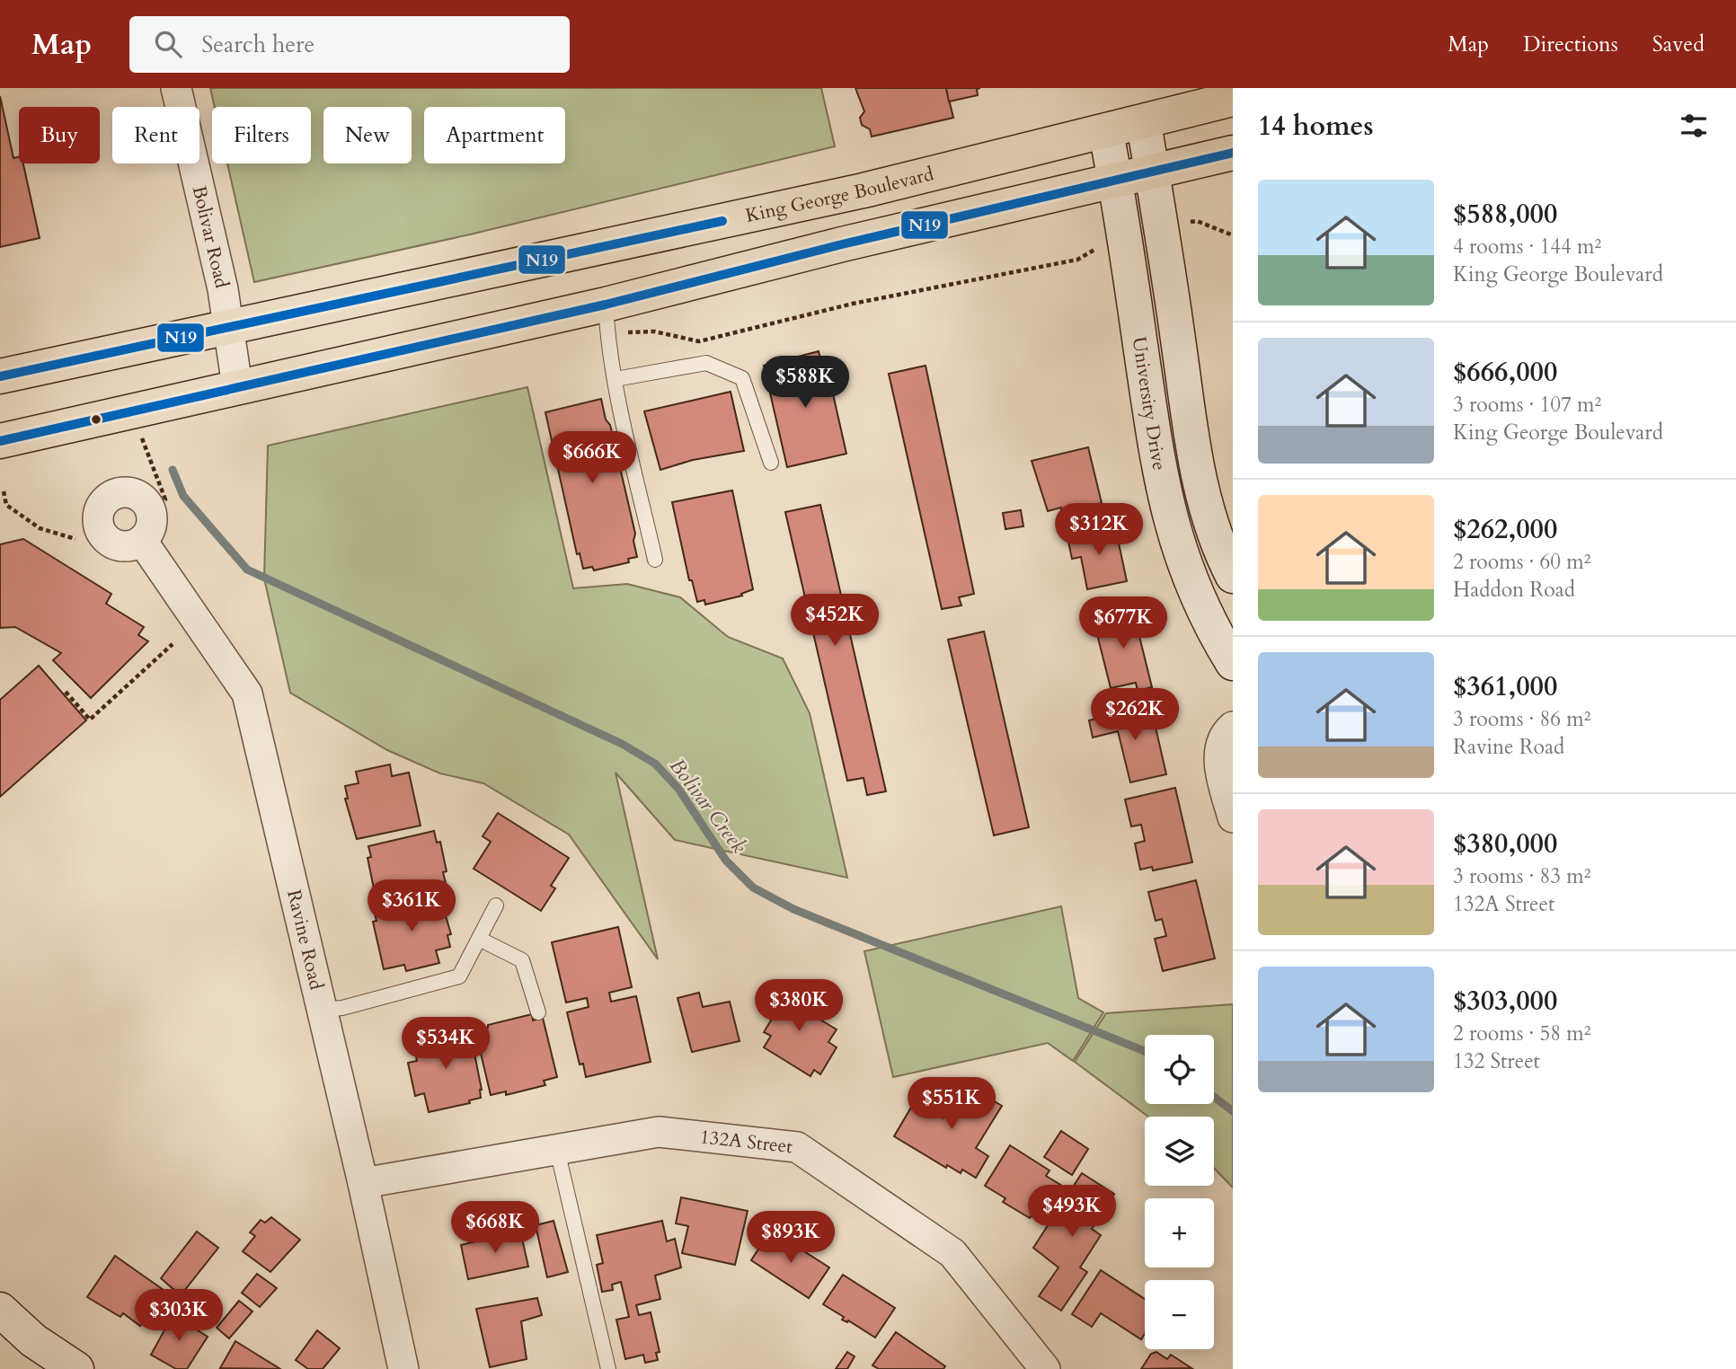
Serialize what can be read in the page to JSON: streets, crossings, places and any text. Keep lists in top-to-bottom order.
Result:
{
  "streets": {
    "main road": ["King George Boulevard", "University Drive"],
    "street": ["Bolivar Road", "Ravine Road", "132A Street"]
  },
  "crossings": [
    ["King George Boulevard", "Bolivar Road"],
    ["King George Boulevard", "University Drive"],
    ["Ravine Road", "132A Street"]
  ],
  "water": ["Bolivar Creek"],
  "lines": ["transit line N19"],
  "page": {
    "header": "Map",
    "search": "Search here",
    "nav": ["Map", "Directions", "Saved"],
    "heading": "14 homes",
    "chip": [
      "Buy",
      "Rent",
      "Filters",
      "New",
      "Apartment"
    ],
    "list": [
      {
        "name": "$588,000",
        "note": "4 rooms · 144 m² · King George Boulevard"
      },
      {
        "name": "$666,000",
        "note": "3 rooms · 107 m² · King George Boulevard"
      },
      {
        "name": "$262,000",
        "note": "2 rooms · 60 m² · Haddon Road"
      },
      {
        "name": "$361,000",
        "note": "3 rooms · 86 m² · Ravine Road"
      },
      {
        "name": "$380,000",
        "note": "3 rooms · 83 m² · 132A Street"
      },
      {
        "name": "$303,000",
        "note": "2 rooms · 58 m² · 132 Street"
      }
    ],
    "price": [
      "$588K",
      "$666K",
      "$312K",
      "$452K",
      "$677K",
      "$262K",
      "$361K",
      "$380K",
      "$534K",
      "$551K",
      "$493K",
      "$668K",
      "$893K",
      "$303K"
    ],
    "map_buttons": ["+", "−"]
  }
}
